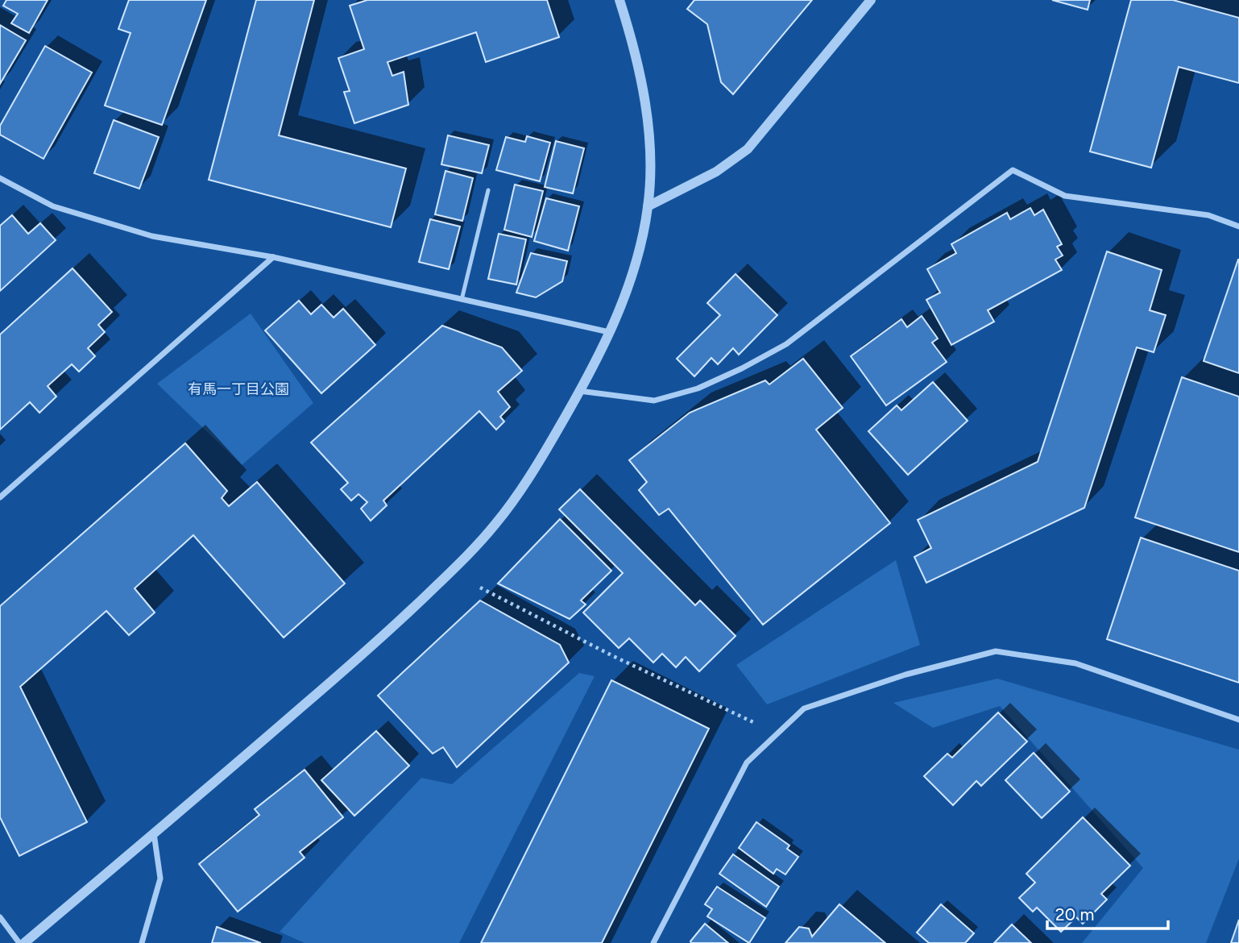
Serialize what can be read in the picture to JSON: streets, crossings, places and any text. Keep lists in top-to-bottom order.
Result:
{
  "parks": ["有馬一丁目公園"],
  "scale_bar": "20 m"
}
